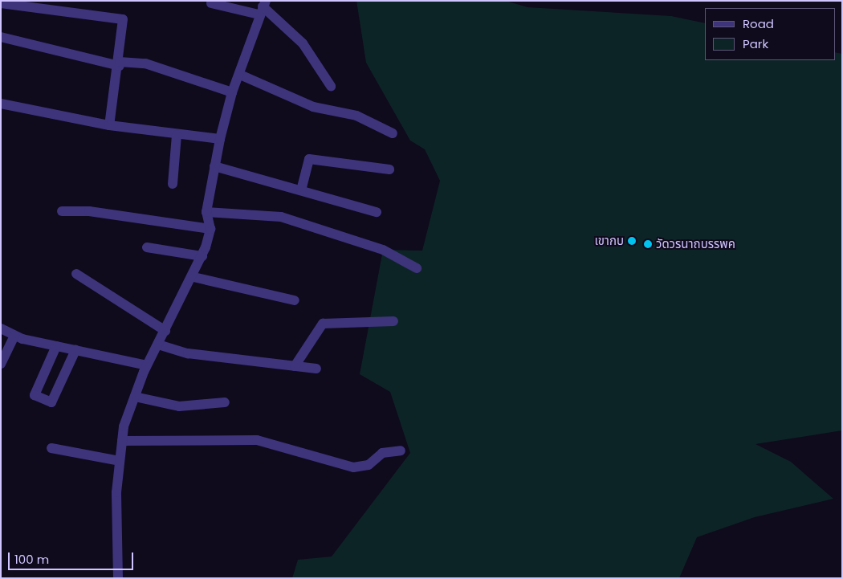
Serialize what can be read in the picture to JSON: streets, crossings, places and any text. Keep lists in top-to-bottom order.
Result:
{
  "places": ["เขากบ", "วัดวรนาถบรรพค"],
  "legend": ["Road", "Park"],
  "scale_bar": "100 m"
}
